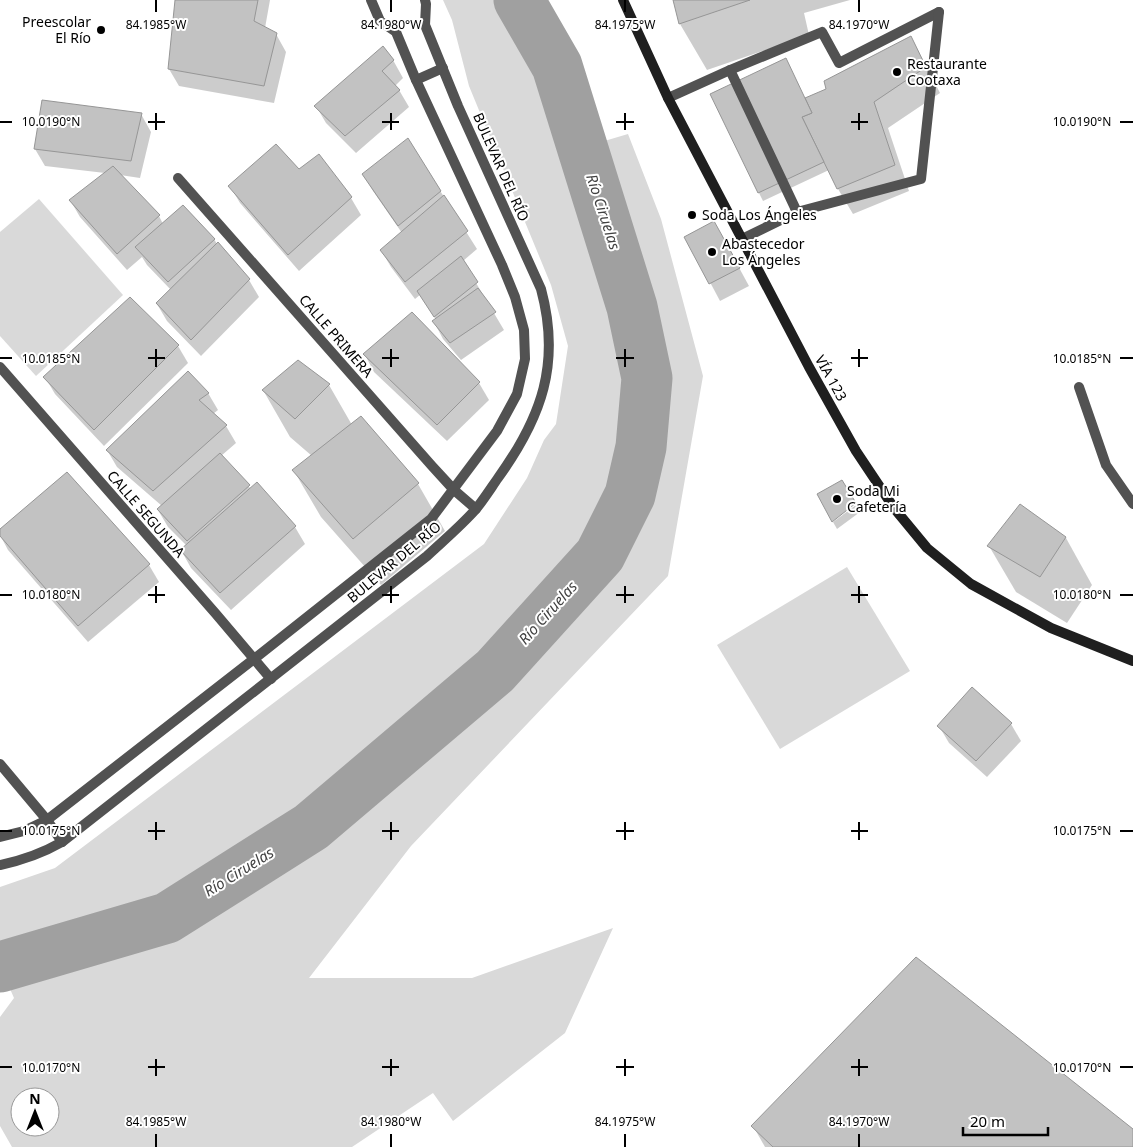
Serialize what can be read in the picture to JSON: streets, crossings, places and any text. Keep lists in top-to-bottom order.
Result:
{
  "streets": {
    "main road": ["VÍA 123"],
    "street": ["BULEVAR DEL RÍO", "CALLE PRIMERA", "CALLE SEGUNDA"]
  },
  "crossings": [
    ["BULEVAR DEL RÍO", "CALLE PRIMERA"],
    ["BULEVAR DEL RÍO", "CALLE SEGUNDA"]
  ],
  "water": ["Río Ciruelas"],
  "places": [
    "Preescolar El Río",
    "Restaurante Cootaxa",
    "Soda Los Ángeles",
    "Abastecedor Los Ángeles",
    "Soda Mi Cafetería"
  ],
  "scale_bar": "20 m",
  "north": "top",
  "coordinates": [
    "84.1985°W",
    "84.1980°W",
    "84.1975°W",
    "84.1970°W",
    "10.0190°N",
    "10.0185°N",
    "10.0180°N",
    "10.0175°N",
    "10.0170°N"
  ]
}
